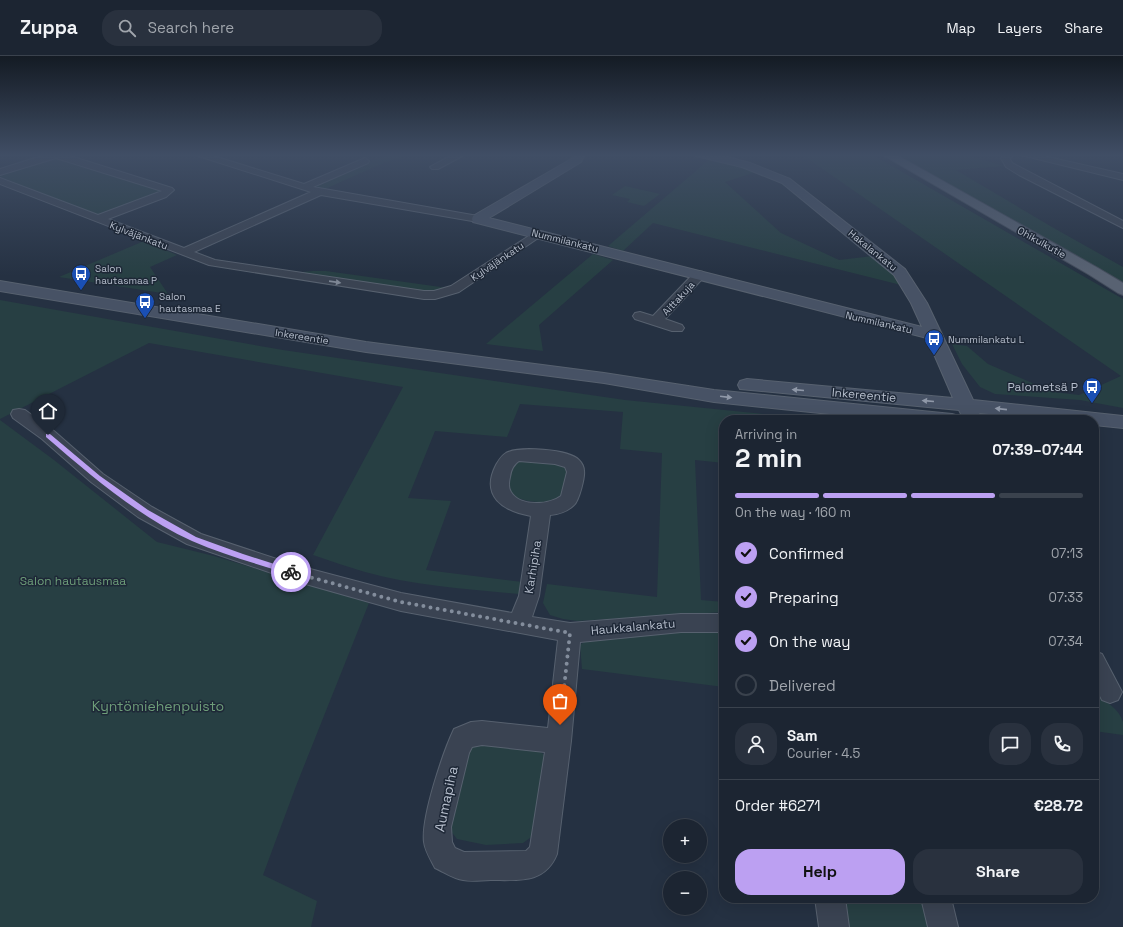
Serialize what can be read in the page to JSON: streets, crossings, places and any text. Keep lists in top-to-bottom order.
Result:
{
  "streets": {
    "main road": ["Ohikulkutie"],
    "street": [
      "Kylväjänkatu",
      "Nummilankatu",
      "Hakalankatu",
      "Aittakuja",
      "Inkereentie",
      "Karhipiha",
      "Haukkalankatu",
      "Aumapiha"
    ]
  },
  "crossings": [
    ["Kylväjänkatu", "Nummilankatu"],
    ["Nummilankatu", "Hakalankatu"],
    ["Nummilankatu", "Aittakuja"],
    ["Hakalankatu", "Inkereentie"],
    ["Karhipiha", "Haukkalankatu"],
    ["Haukkalankatu", "Aumapiha"]
  ],
  "parks": ["Salon hautausmaa", "Kyntömiehenpuisto"],
  "places": {
    "bus stop": [
      "Salon hautasmaa P",
      "Salon hautasmaa E",
      "Nummilankatu L",
      "Palometsä P"
    ]
  },
  "page": {
    "header": "Zuppa",
    "search": "Search here",
    "nav": ["Map", "Layers", "Share"],
    "heading": ["2 min", "Arriving in", "07:39–07:44"],
    "panel": [
      "Sam",
      "Courier · 4.5",
      "Order #6271",
      "€28.72"
    ],
    "bar": "On the way · 160 m",
    "list": [
      ["Confirmed", "07:13"],
      ["Preparing", "07:33"],
      ["On the way", "07:34"],
      "Delivered"
    ],
    "map_buttons": ["+", "−"],
    "buttons": ["Help", "Share"]
  }
}
